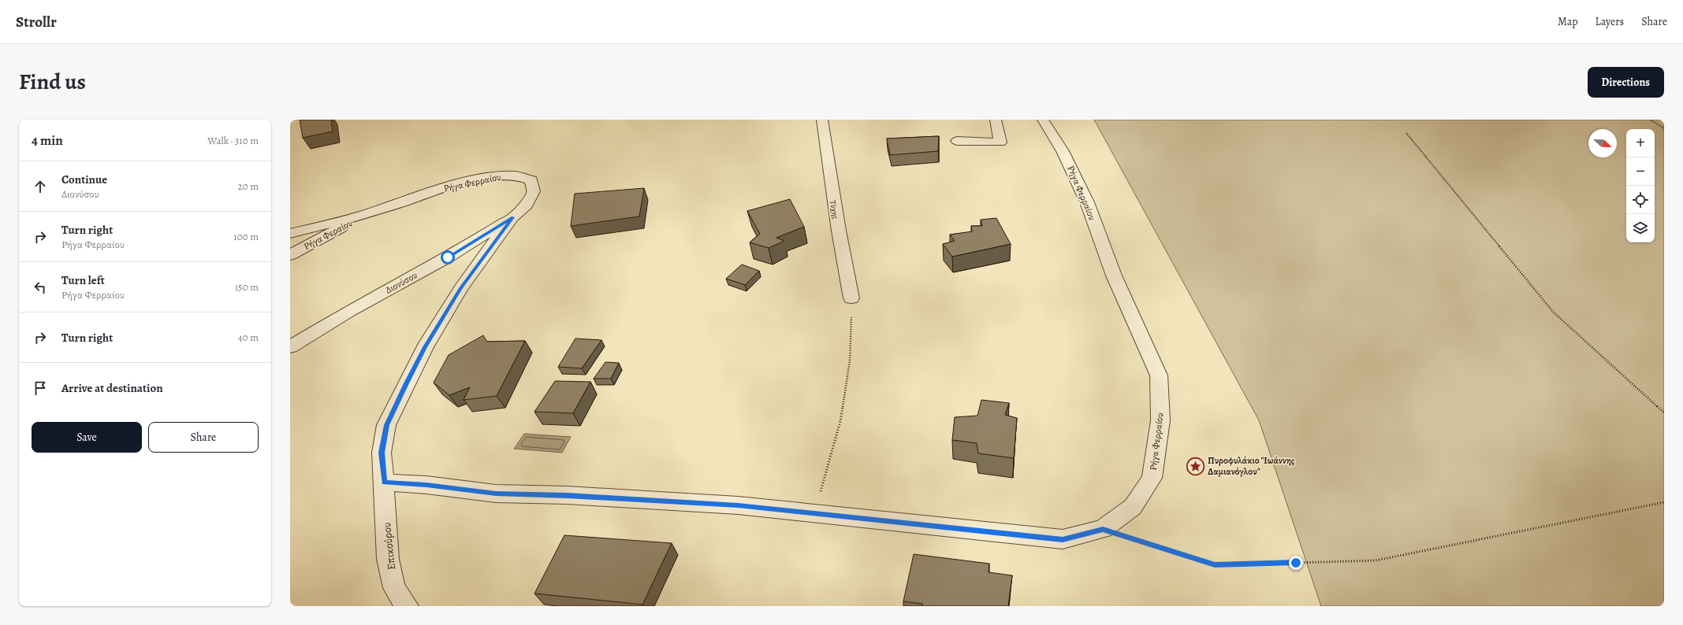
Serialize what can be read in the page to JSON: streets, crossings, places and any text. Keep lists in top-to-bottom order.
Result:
{
  "streets": {
    "street": [
      "Ρήγα Φερραίου",
      "Τύχης",
      "Ρήγα Φεραίου",
      "Διονύσου",
      "Επικούρου"
    ]
  },
  "crossings": [
    ["Ρήγα Φερραίου", "Ρήγα Φεραίου"],
    ["Ρήγα Φερραίου", "Διονύσου"],
    ["Ρήγα Φερραίου", "Επικούρου"]
  ],
  "places": {
    "place": ["Πυροφυλάκιο \"Ιωάννης Δαμιανόγλου\""]
  },
  "north": "bottom right",
  "page": {
    "header": "Strollr",
    "nav": ["Map", "Layers", "Share"],
    "title": "Find us",
    "buttons": [
      "Directions",
      ["Save", "Share"]
    ],
    "heading": ["4 min", "Walk · 310 m"],
    "map_buttons": ["+", "−"],
    "list": [
      ["Continue", "Διονύσου", "20 m"],
      ["Turn right", "Ρήγα Φερραίου", "100 m"],
      ["Turn left", "Ρήγα Φερραίου", "150 m"],
      ["Turn right", "40 m"],
      "Arrive at destination"
    ]
  }
}
